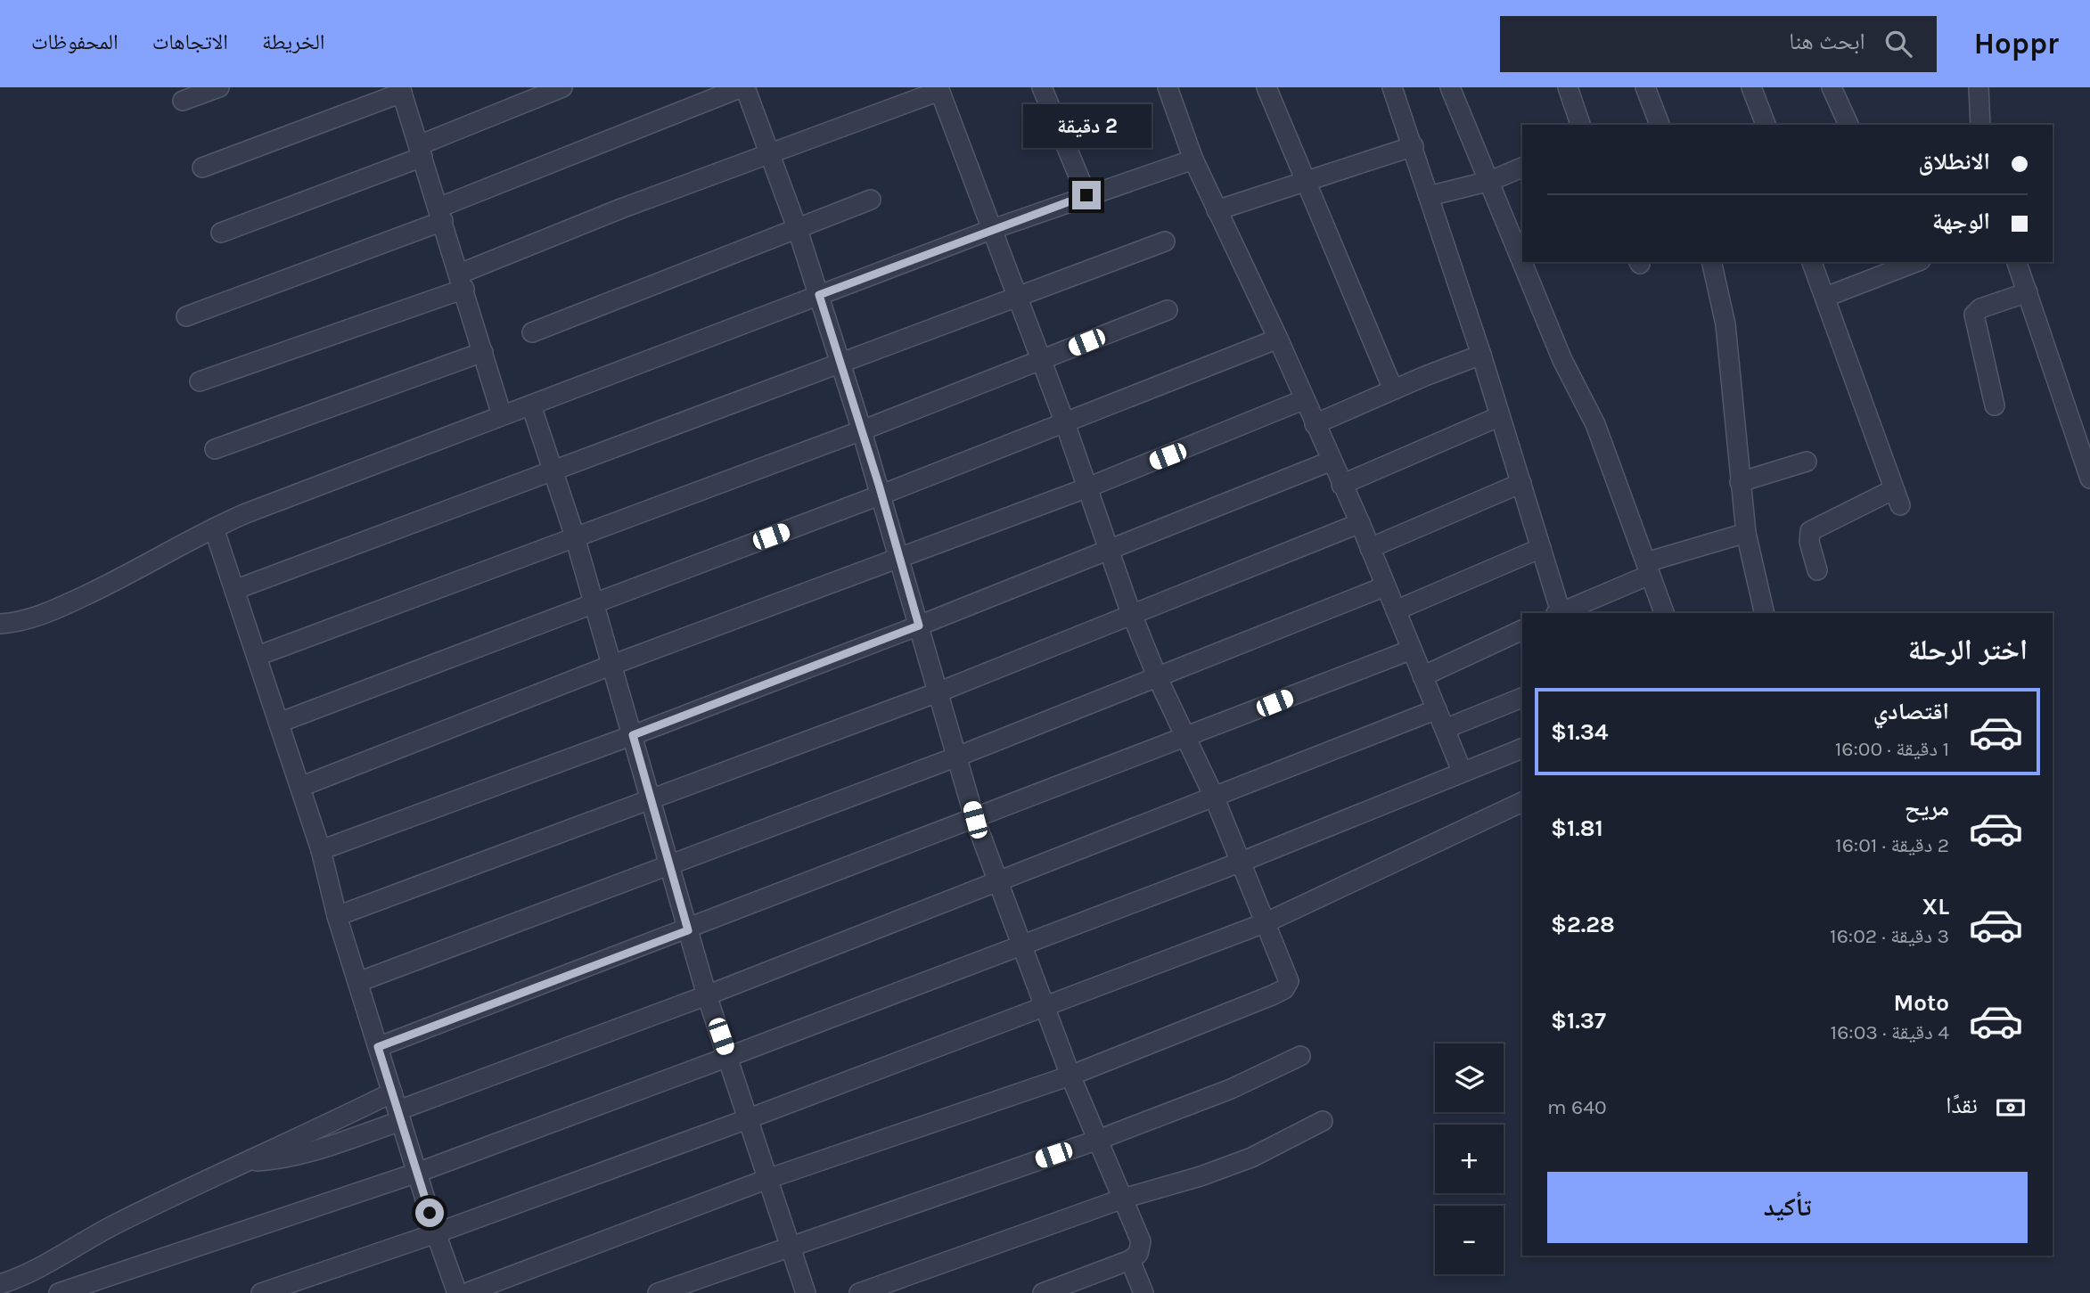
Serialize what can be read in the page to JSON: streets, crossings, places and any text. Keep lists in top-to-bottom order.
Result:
{
  "page": {
    "header": "Hoppr",
    "search": "ابحث هنا",
    "nav": ["الخريطة", "الاتجاهات", "المحفوظات"],
    "bubble": "2 دقيقة",
    "banner": ["الانطلاق", "الوجهة"],
    "heading": "اختر الرحلة",
    "list": [
      {
        "name": "اقتصادي",
        "note": "1 دقيقة · 16:00",
        "value": "$1.34"
      },
      {
        "name": "مريح",
        "note": "2 دقيقة · 16:01",
        "value": "$1.81"
      },
      {
        "name": "XL",
        "note": "3 دقيقة · 16:02",
        "value": "$2.28"
      },
      {
        "name": "Moto",
        "note": "4 دقيقة · 16:03",
        "value": "$1.37"
      }
    ],
    "map_buttons": ["+", "−"],
    "pay": ["نقدًا", "640 m"],
    "buttons": "تأكيد"
  }
}
